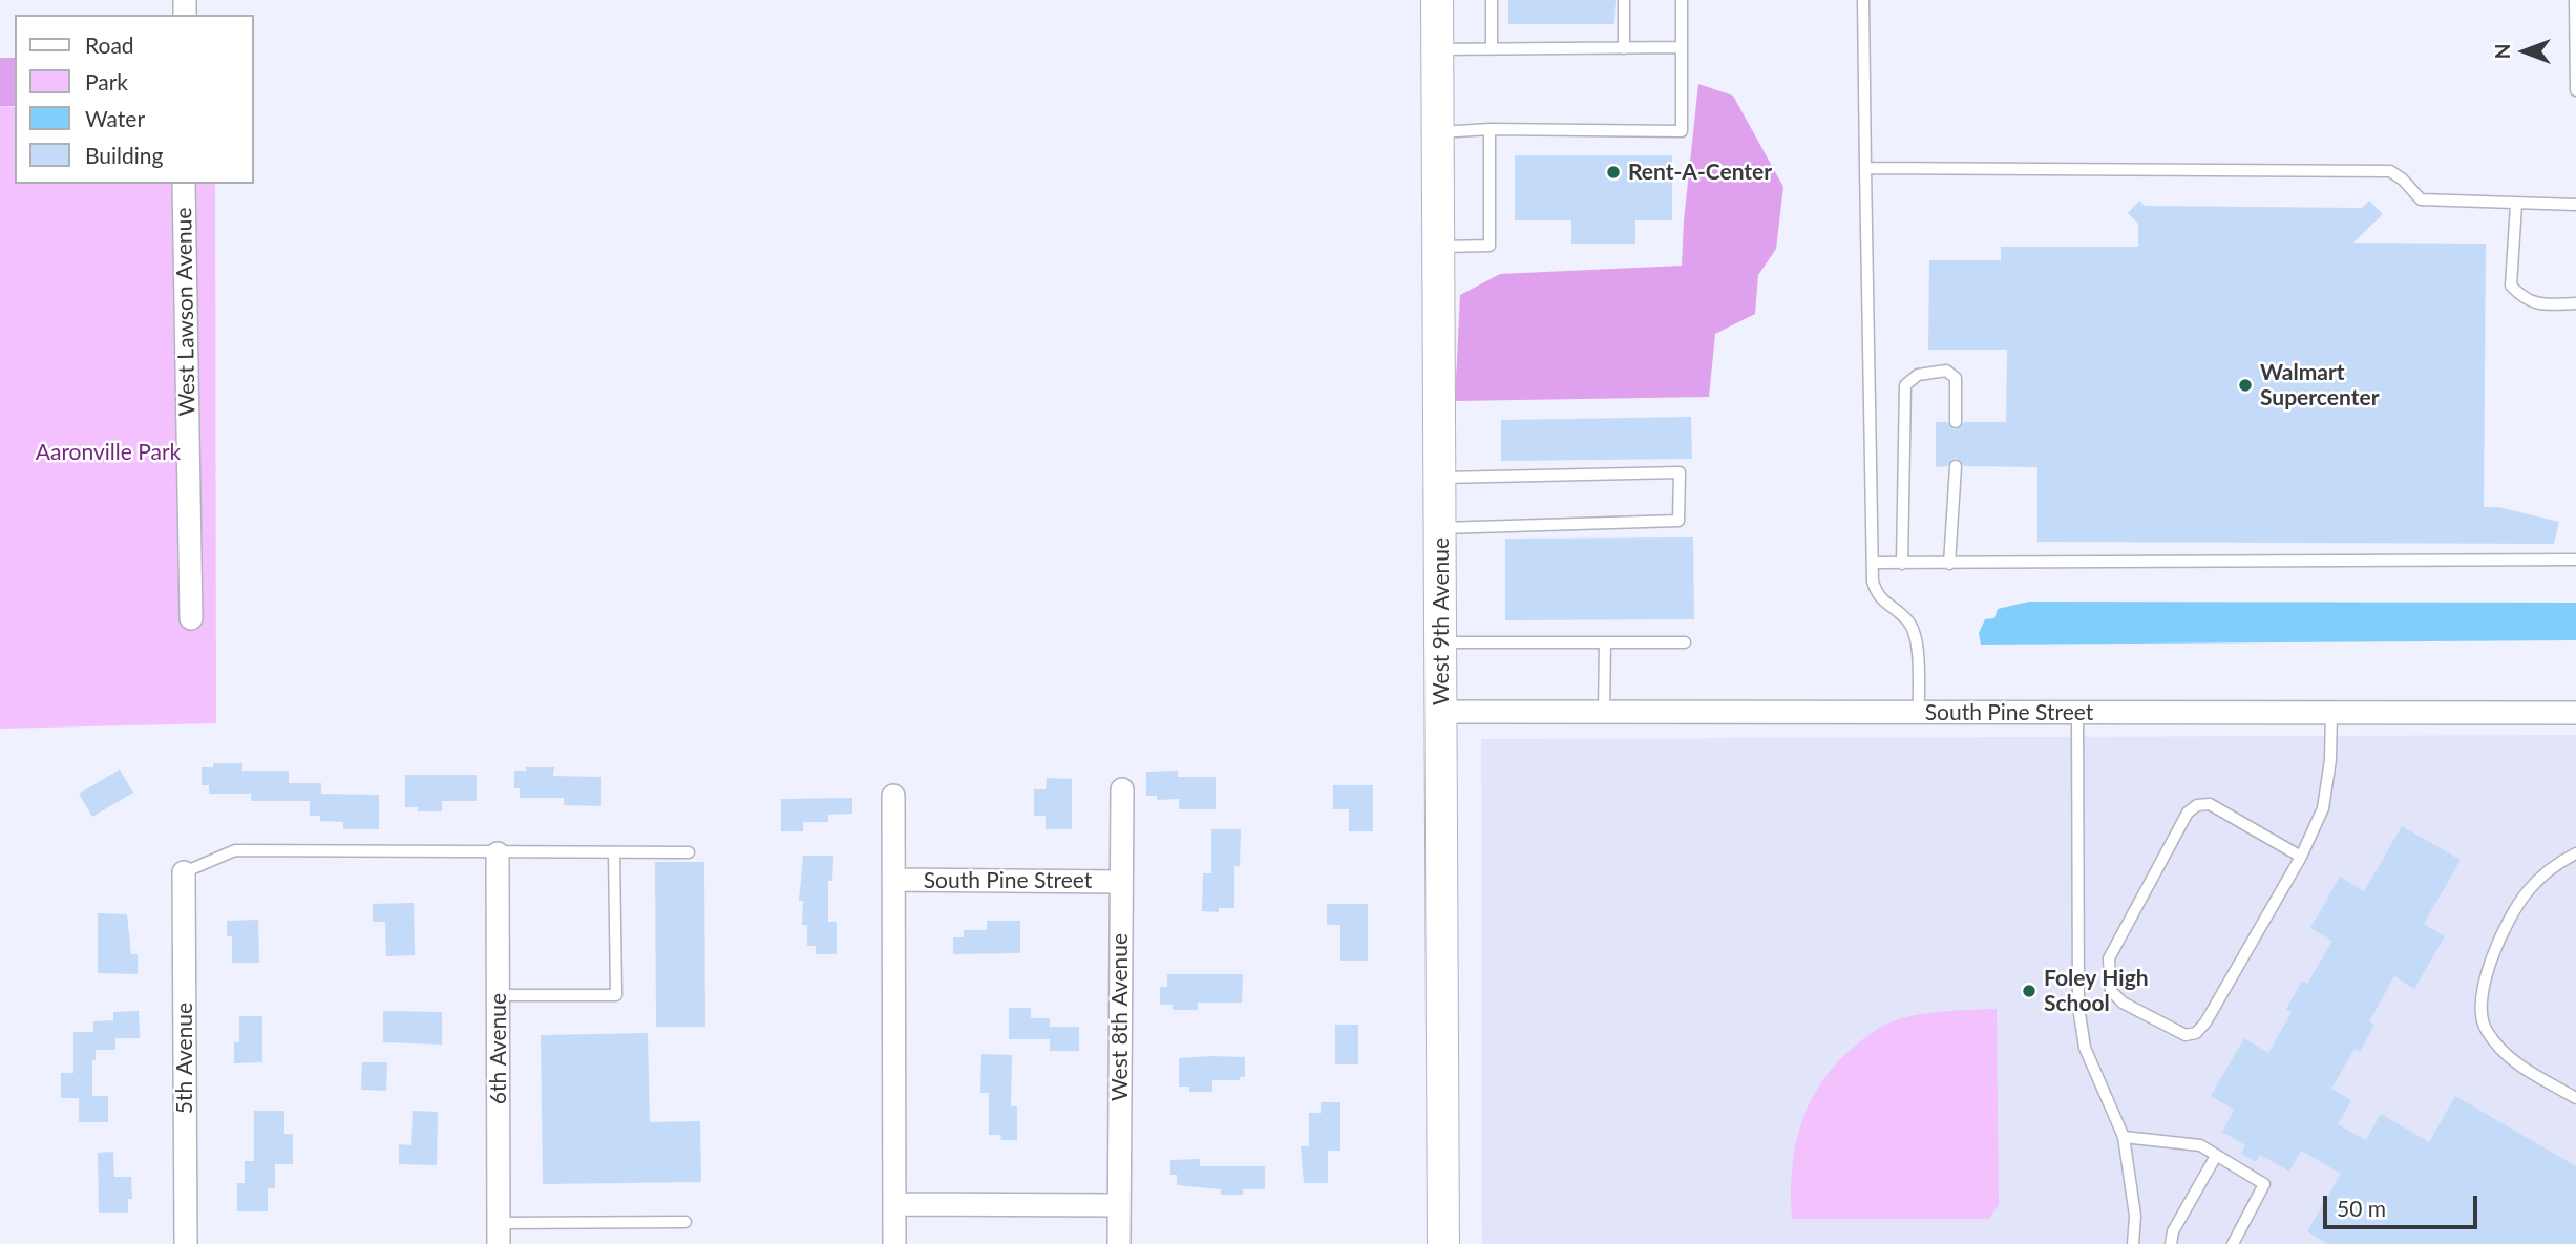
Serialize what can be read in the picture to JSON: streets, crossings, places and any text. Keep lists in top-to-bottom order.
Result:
{
  "streets": {
    "street": [
      "West Lawson Avenue",
      "West 9th Avenue",
      "South Pine Street",
      "West 8th Avenue",
      "6th Avenue",
      "5th Avenue"
    ]
  },
  "crossings": [
    ["West 9th Avenue", "South Pine Street"],
    ["South Pine Street", "West 8th Avenue"]
  ],
  "parks": ["Aaronville Park"],
  "places": ["Rent-A-Center", "Walmart Supercenter", "Foley High School"],
  "legend": [
    "Road",
    "Park",
    "Water",
    "Building"
  ],
  "scale_bar": "50 m",
  "north": "left"
}
